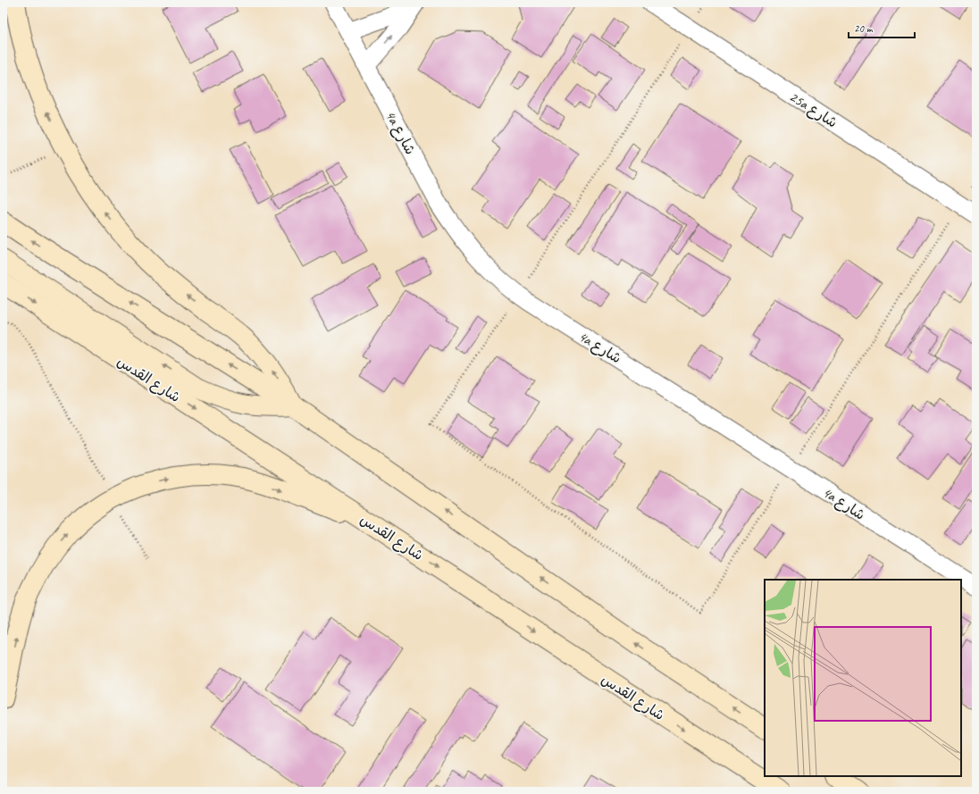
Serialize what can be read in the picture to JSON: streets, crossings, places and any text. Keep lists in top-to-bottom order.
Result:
{
  "streets": {
    "main road": ["شارع القدس"],
    "street": ["25a شارع", "4a شارع"]
  },
  "scale_bar": "20 m"
}
